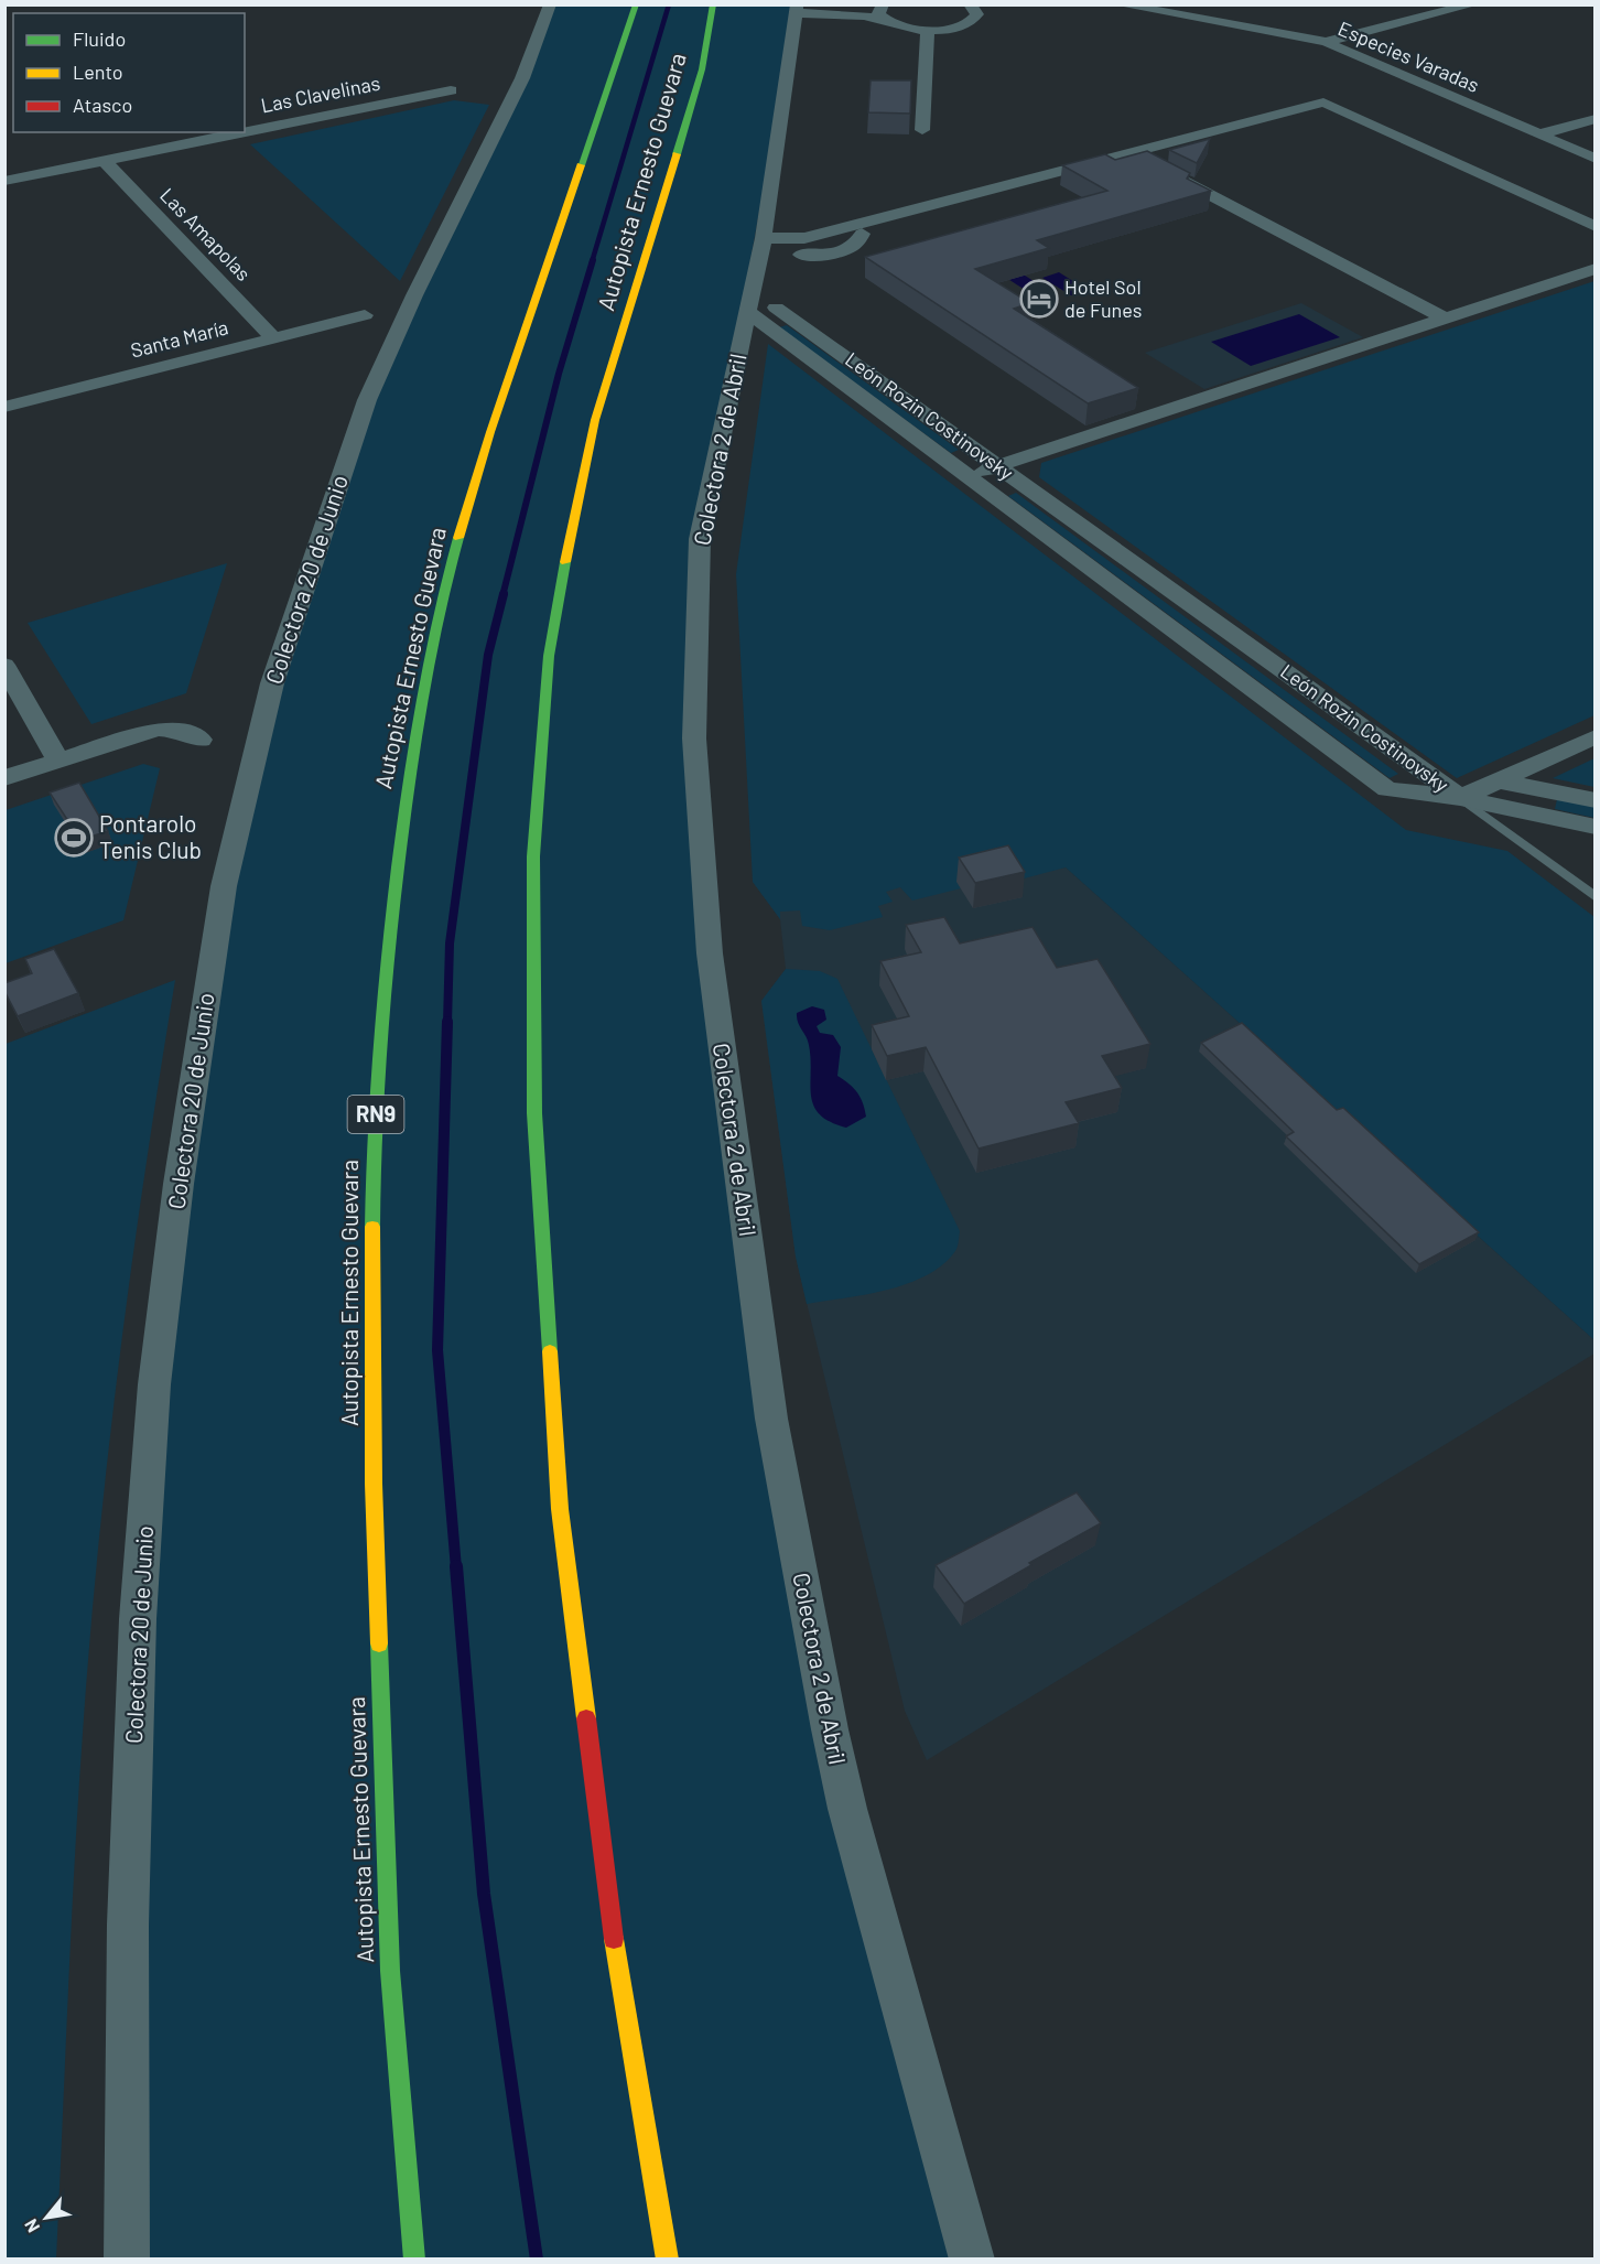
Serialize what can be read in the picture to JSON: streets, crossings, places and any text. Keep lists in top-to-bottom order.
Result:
{
  "streets": {
    "highway": ["Autopista Ernesto Guevara", "RN9"],
    "street": [
      "Especies Varadas",
      "Las Clavelinas",
      "Las Amapolas",
      "Santa María",
      "León Rozin Costinovsky",
      "Colectora 2 de Abril",
      "Colectora 20 de Junio"
    ]
  },
  "crossings": [
    ["Las Clavelinas", "Las Amapolas"],
    ["Las Amapolas", "Santa María"],
    ["León Rozin Costinovsky", "Colectora 2 de Abril"]
  ],
  "places": {
    "hotel": ["Hotel Sol de Funes"],
    "sports": ["Pontarolo Tenis Club"]
  },
  "legend": ["Fluido", "Lento", "Atasco"],
  "north": "bottom left"
}
